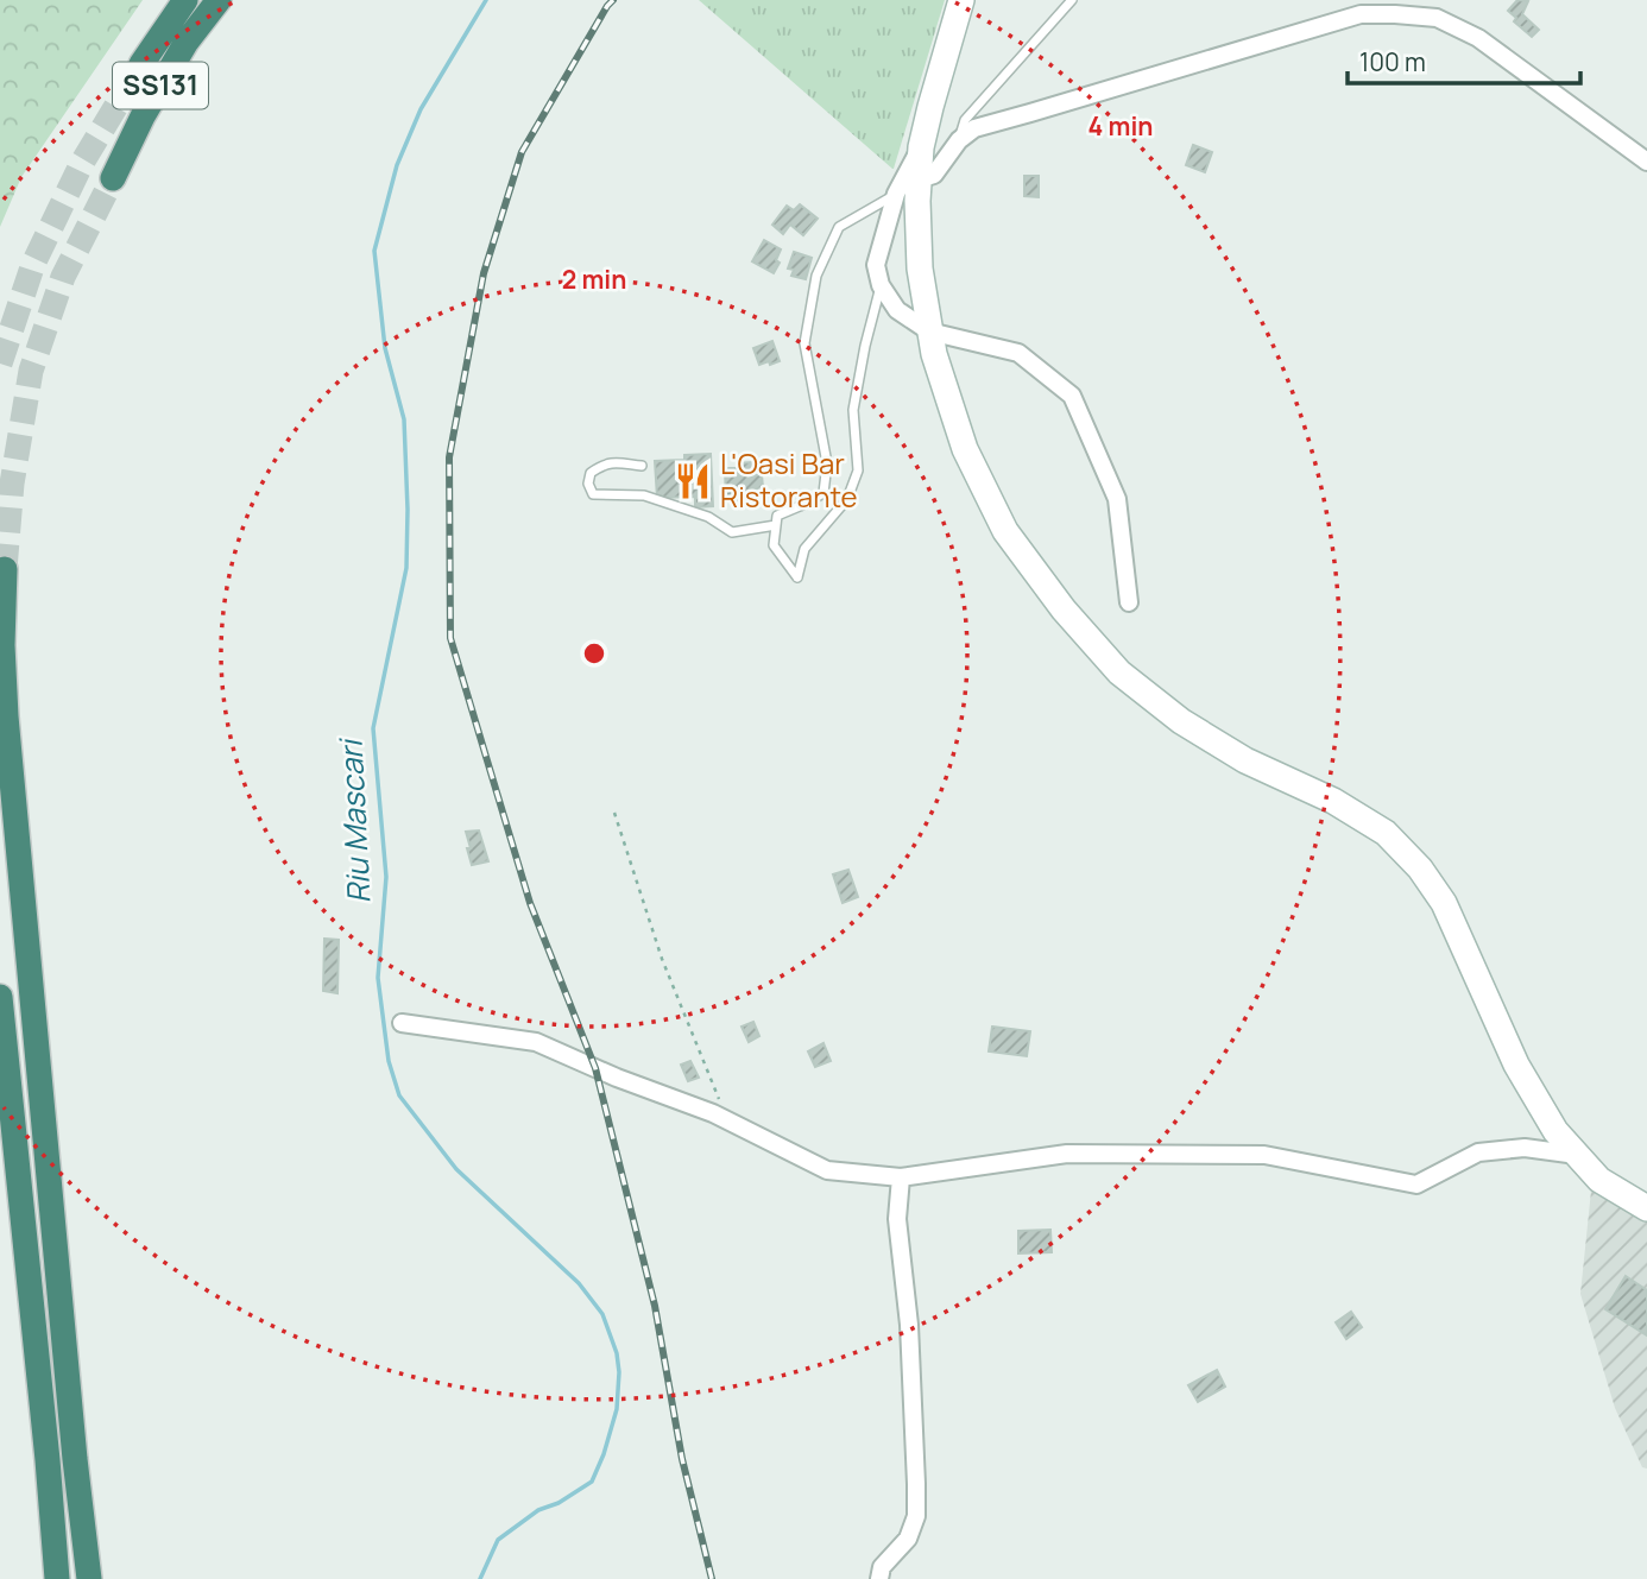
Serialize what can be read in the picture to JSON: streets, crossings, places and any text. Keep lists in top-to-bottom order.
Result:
{
  "streets": {
    "highway": ["SS131"]
  },
  "water": ["Riu Mascari"],
  "places": {
    "restaurant": ["L'Oasi Bar Ristorante"]
  },
  "scale_bar": "100 m",
  "rings": ["4 min", "2 min"]
}
